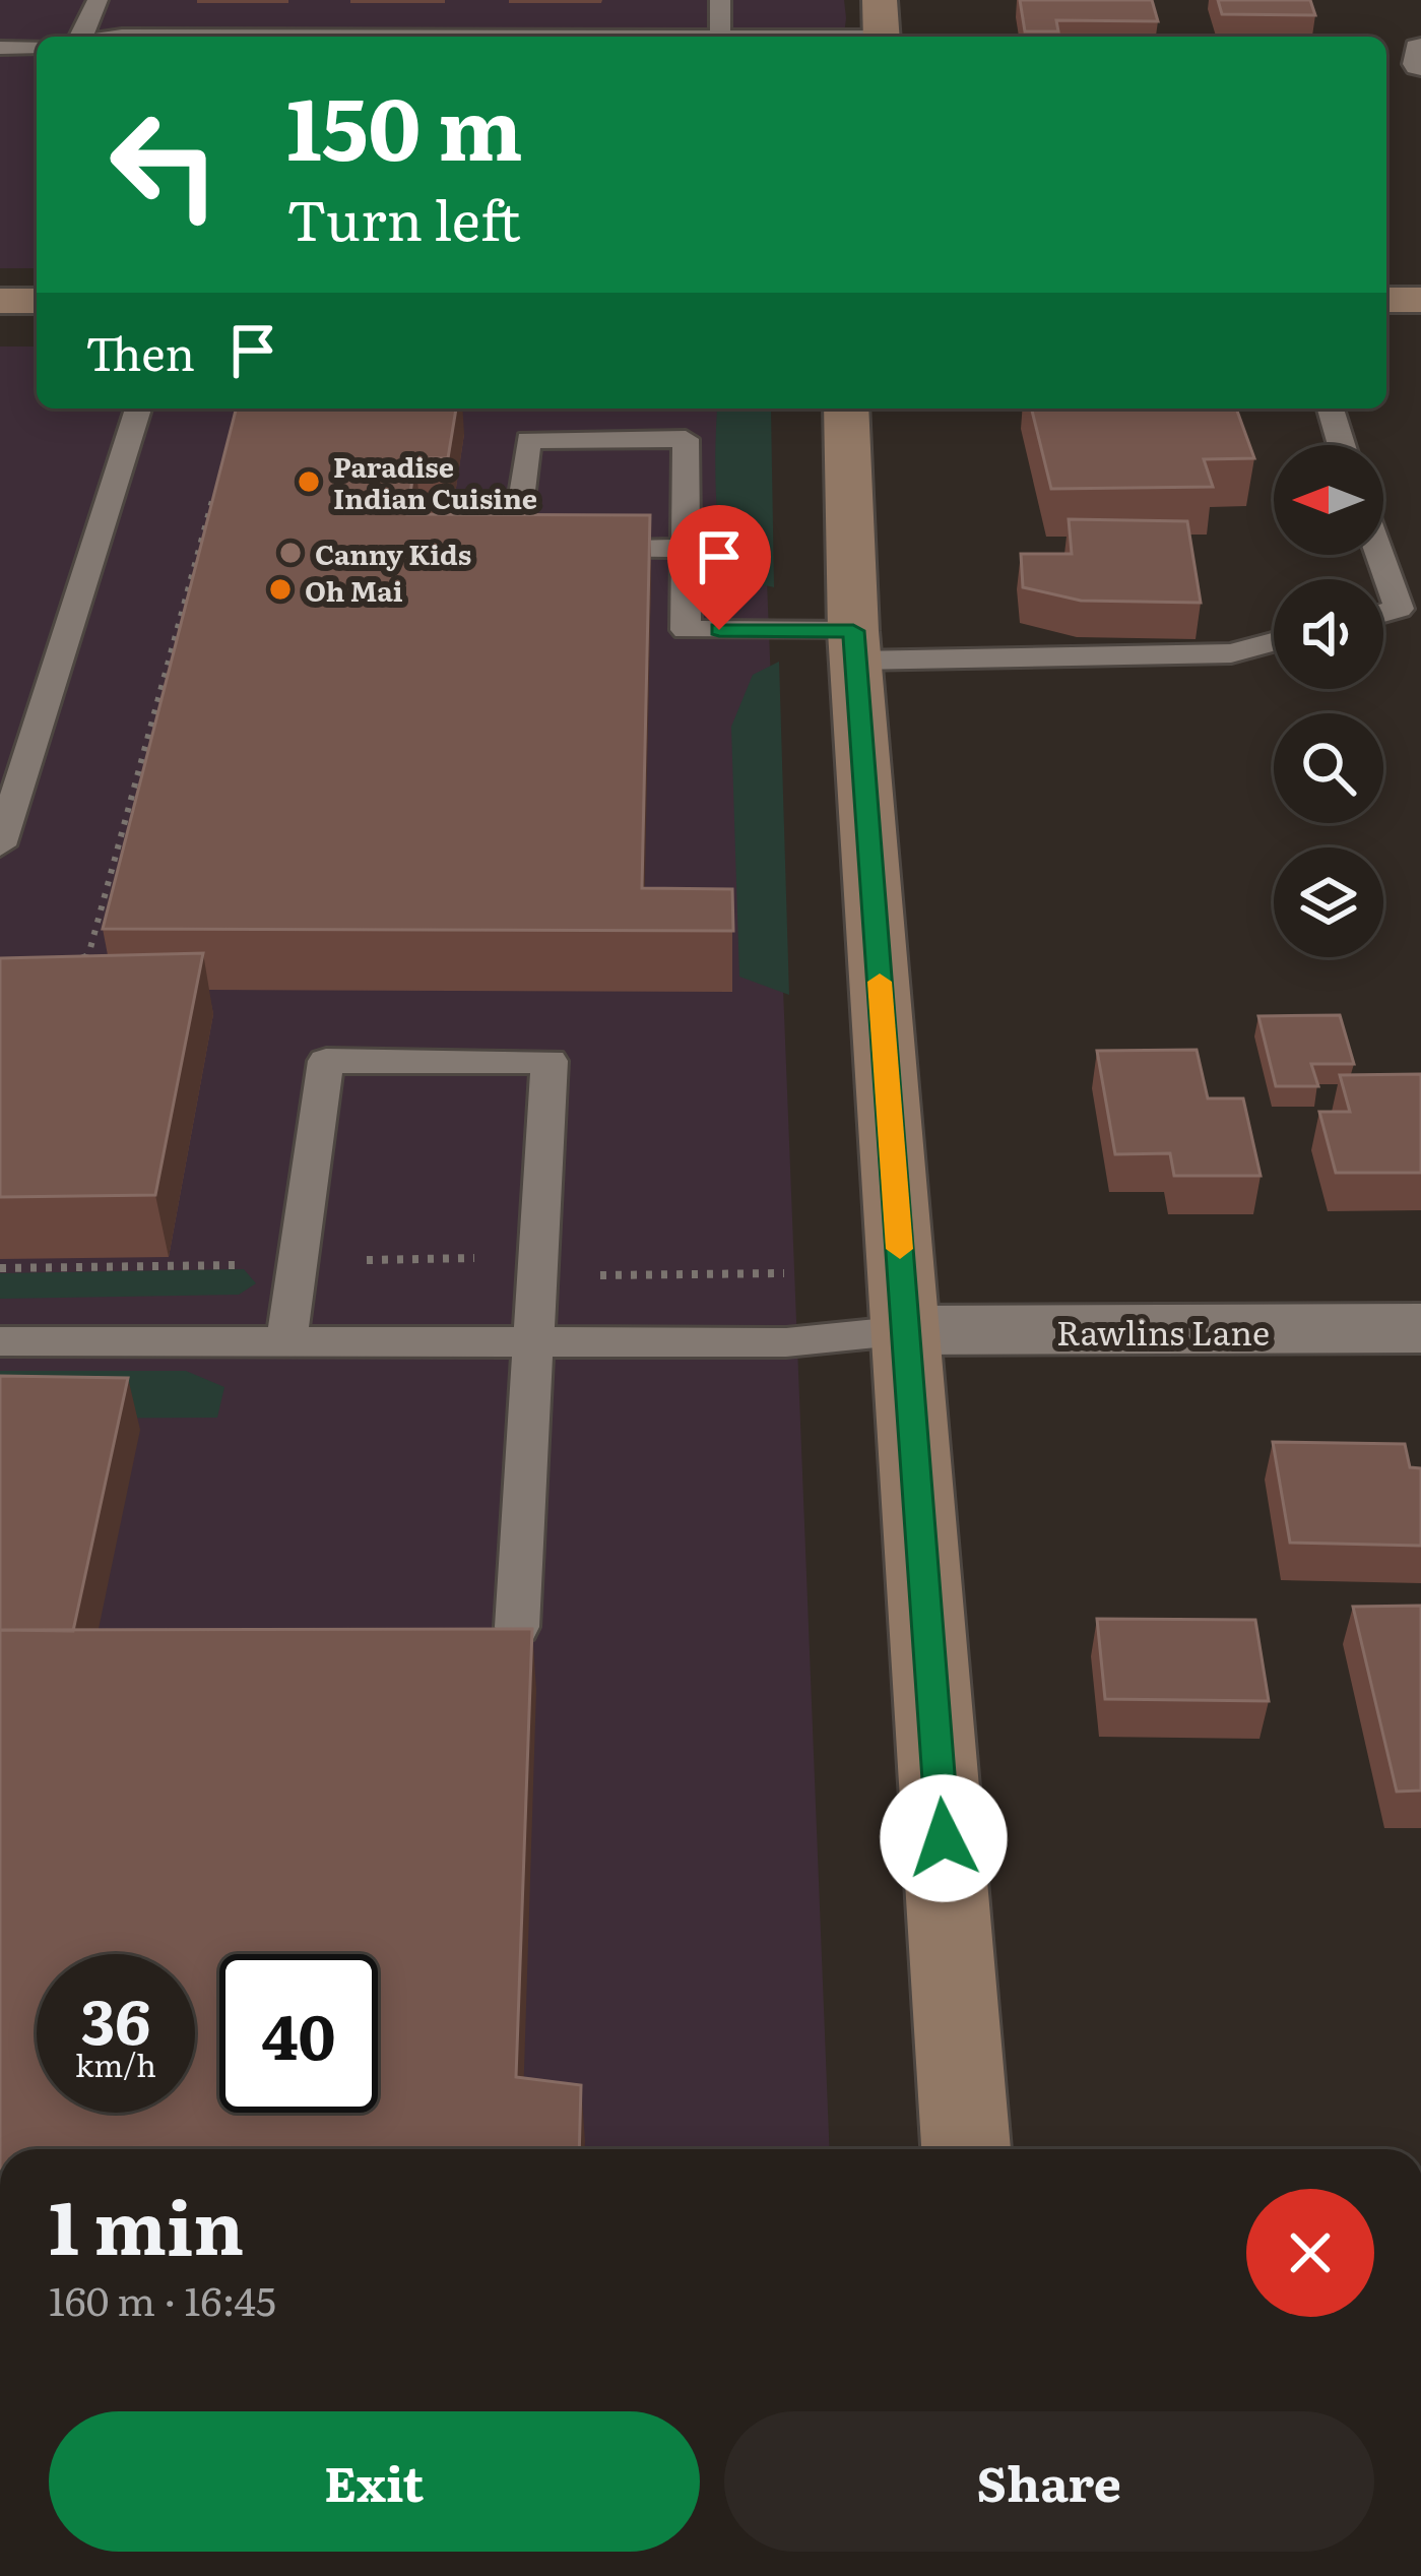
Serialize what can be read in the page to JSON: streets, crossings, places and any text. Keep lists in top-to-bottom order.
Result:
{
  "streets": {
    "street": ["Rawlins Lane"]
  },
  "places": ["Paradise Indian Cuisine", "Canny Kids", "Oh Mai"],
  "north": "left",
  "page": {
    "turn": ["150 m", "Turn left"],
    "then": "Then",
    "speed": "36 km/h",
    "limit": "40",
    "heading": ["1 min", "160 m · 16:45"],
    "buttons": ["Exit", "Share"]
  }
}
